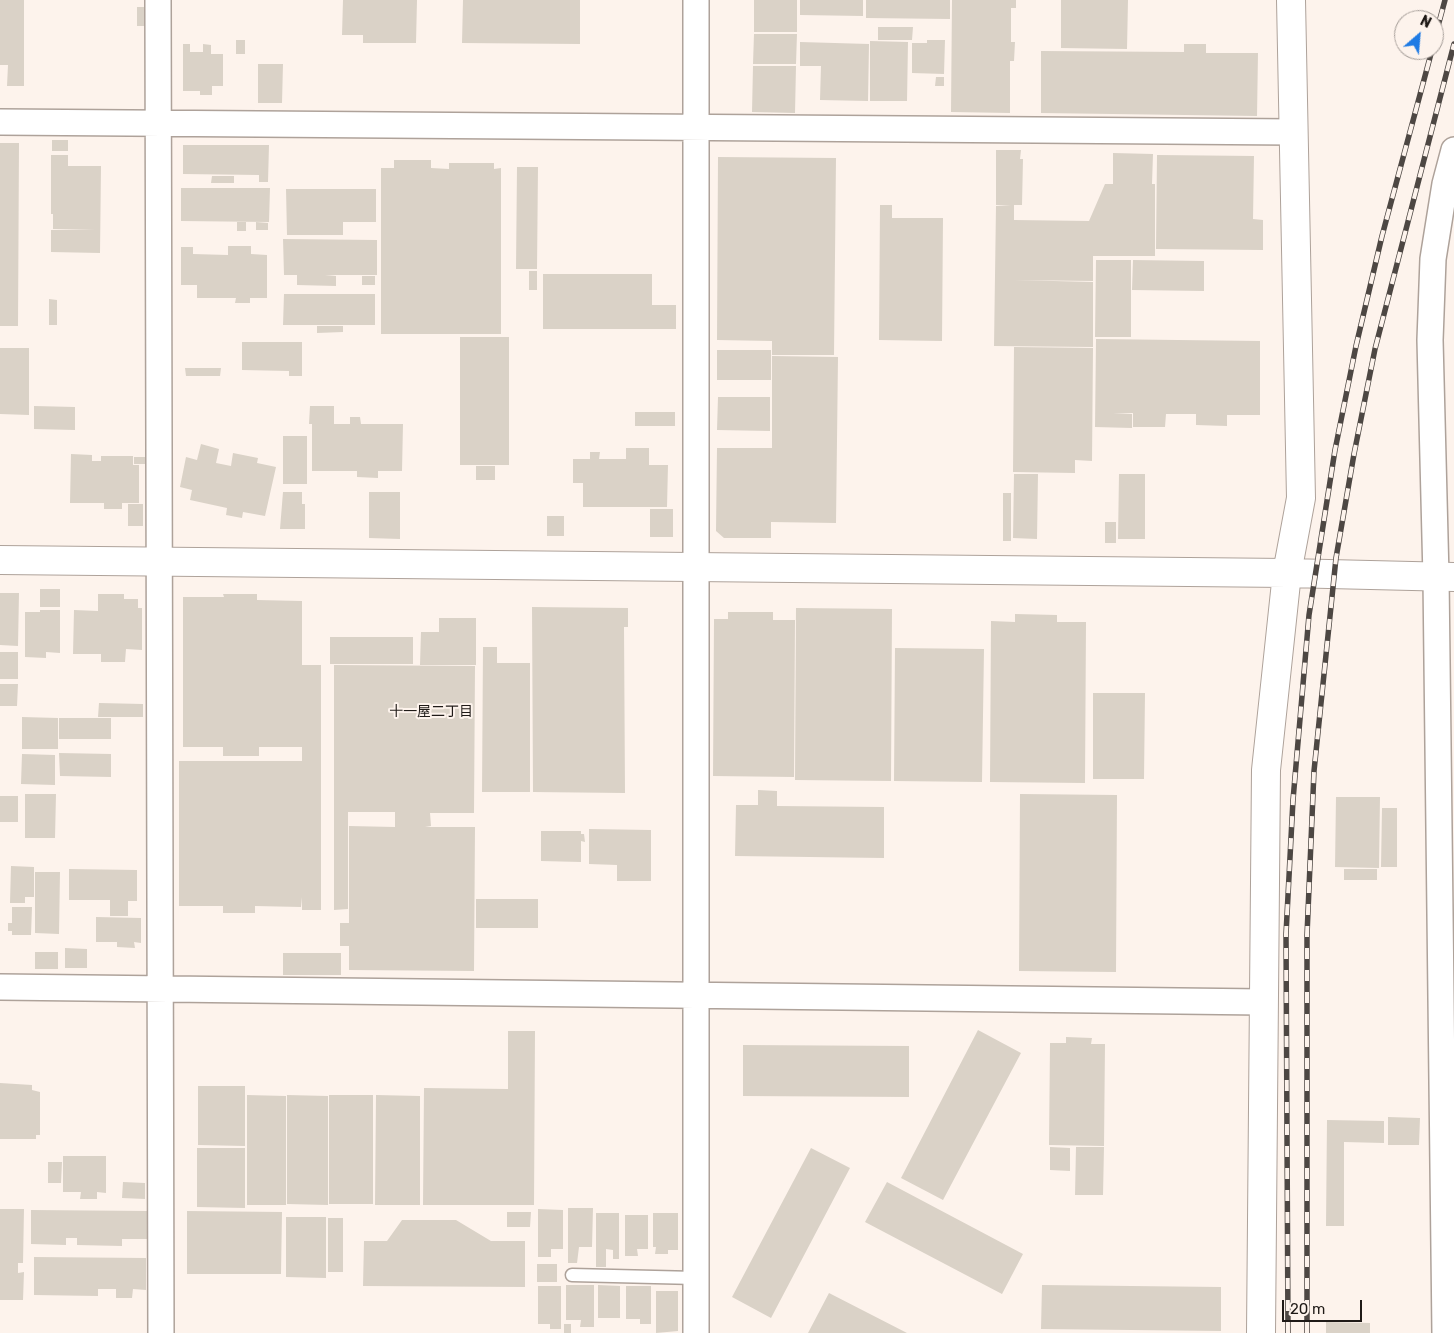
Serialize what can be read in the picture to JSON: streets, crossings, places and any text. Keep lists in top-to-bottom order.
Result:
{
  "districts": ["十一屋二丁目"],
  "scale_bar": "20 m",
  "north": "top right"
}
